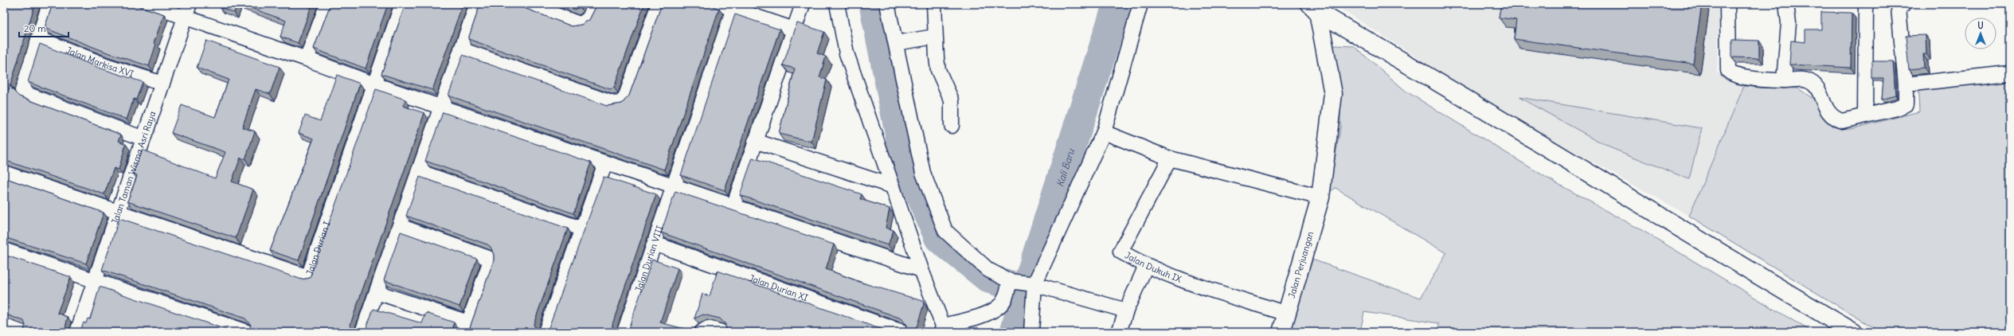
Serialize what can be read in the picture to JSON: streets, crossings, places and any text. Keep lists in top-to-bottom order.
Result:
{
  "streets": {
    "street": [
      "Jalan Markisa XVI",
      "Jalan Taman Wisma Asri Raya",
      "Jalan Durian I",
      "Jalan Durian VIII",
      "Jalan Perjuangan",
      "Jalan Dukuh IX",
      "Jalan Durian XI"
    ]
  },
  "crossings": [
    ["Jalan Markisa XVI", "Jalan Taman Wisma Asri Raya"],
    ["Jalan Taman Wisma Asri Raya", "Jalan Durian I"],
    ["Jalan Durian VIII", "Jalan Durian XI"],
    ["Jalan Perjuangan", "Jalan Dukuh IX"]
  ],
  "water": ["Kali Baru"],
  "scale_bar": "20 m",
  "north": "top"
}
